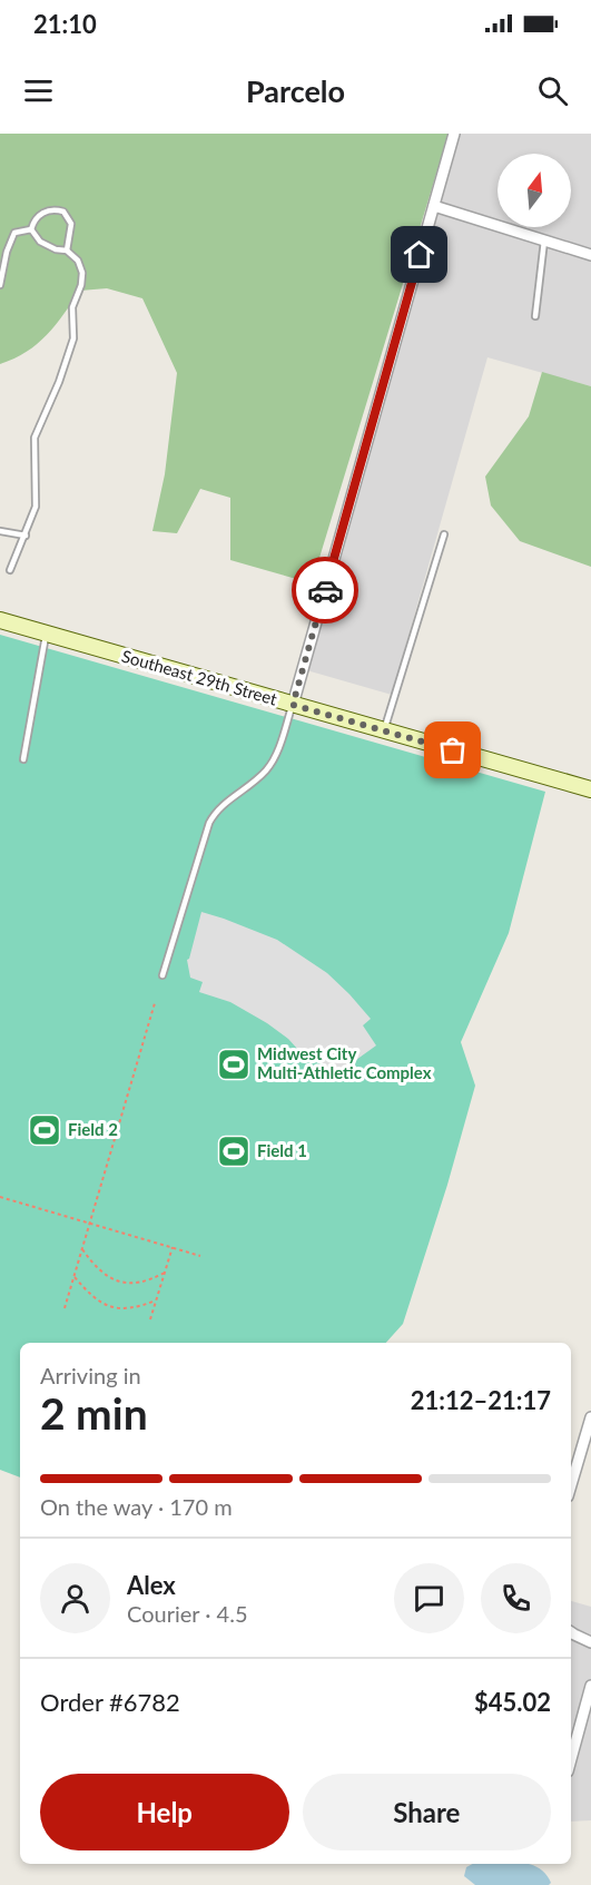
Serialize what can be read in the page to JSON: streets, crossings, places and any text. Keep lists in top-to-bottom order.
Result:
{
  "streets": {
    "main road": ["Southeast 29th Street"]
  },
  "places": {
    "sports": ["Midwest City Multi-Athletic Complex", "Field 2", "Field 1"]
  },
  "north": "top",
  "page": {
    "status": "21:10",
    "header": "Parcelo",
    "heading": ["2 min", "Arriving in", "21:12–21:17"],
    "panel": [
      "Alex",
      "Courier · 4.5",
      "Order #6782",
      "$45.02"
    ],
    "bar": "On the way · 170 m",
    "buttons": ["Help", "Share"]
  }
}
